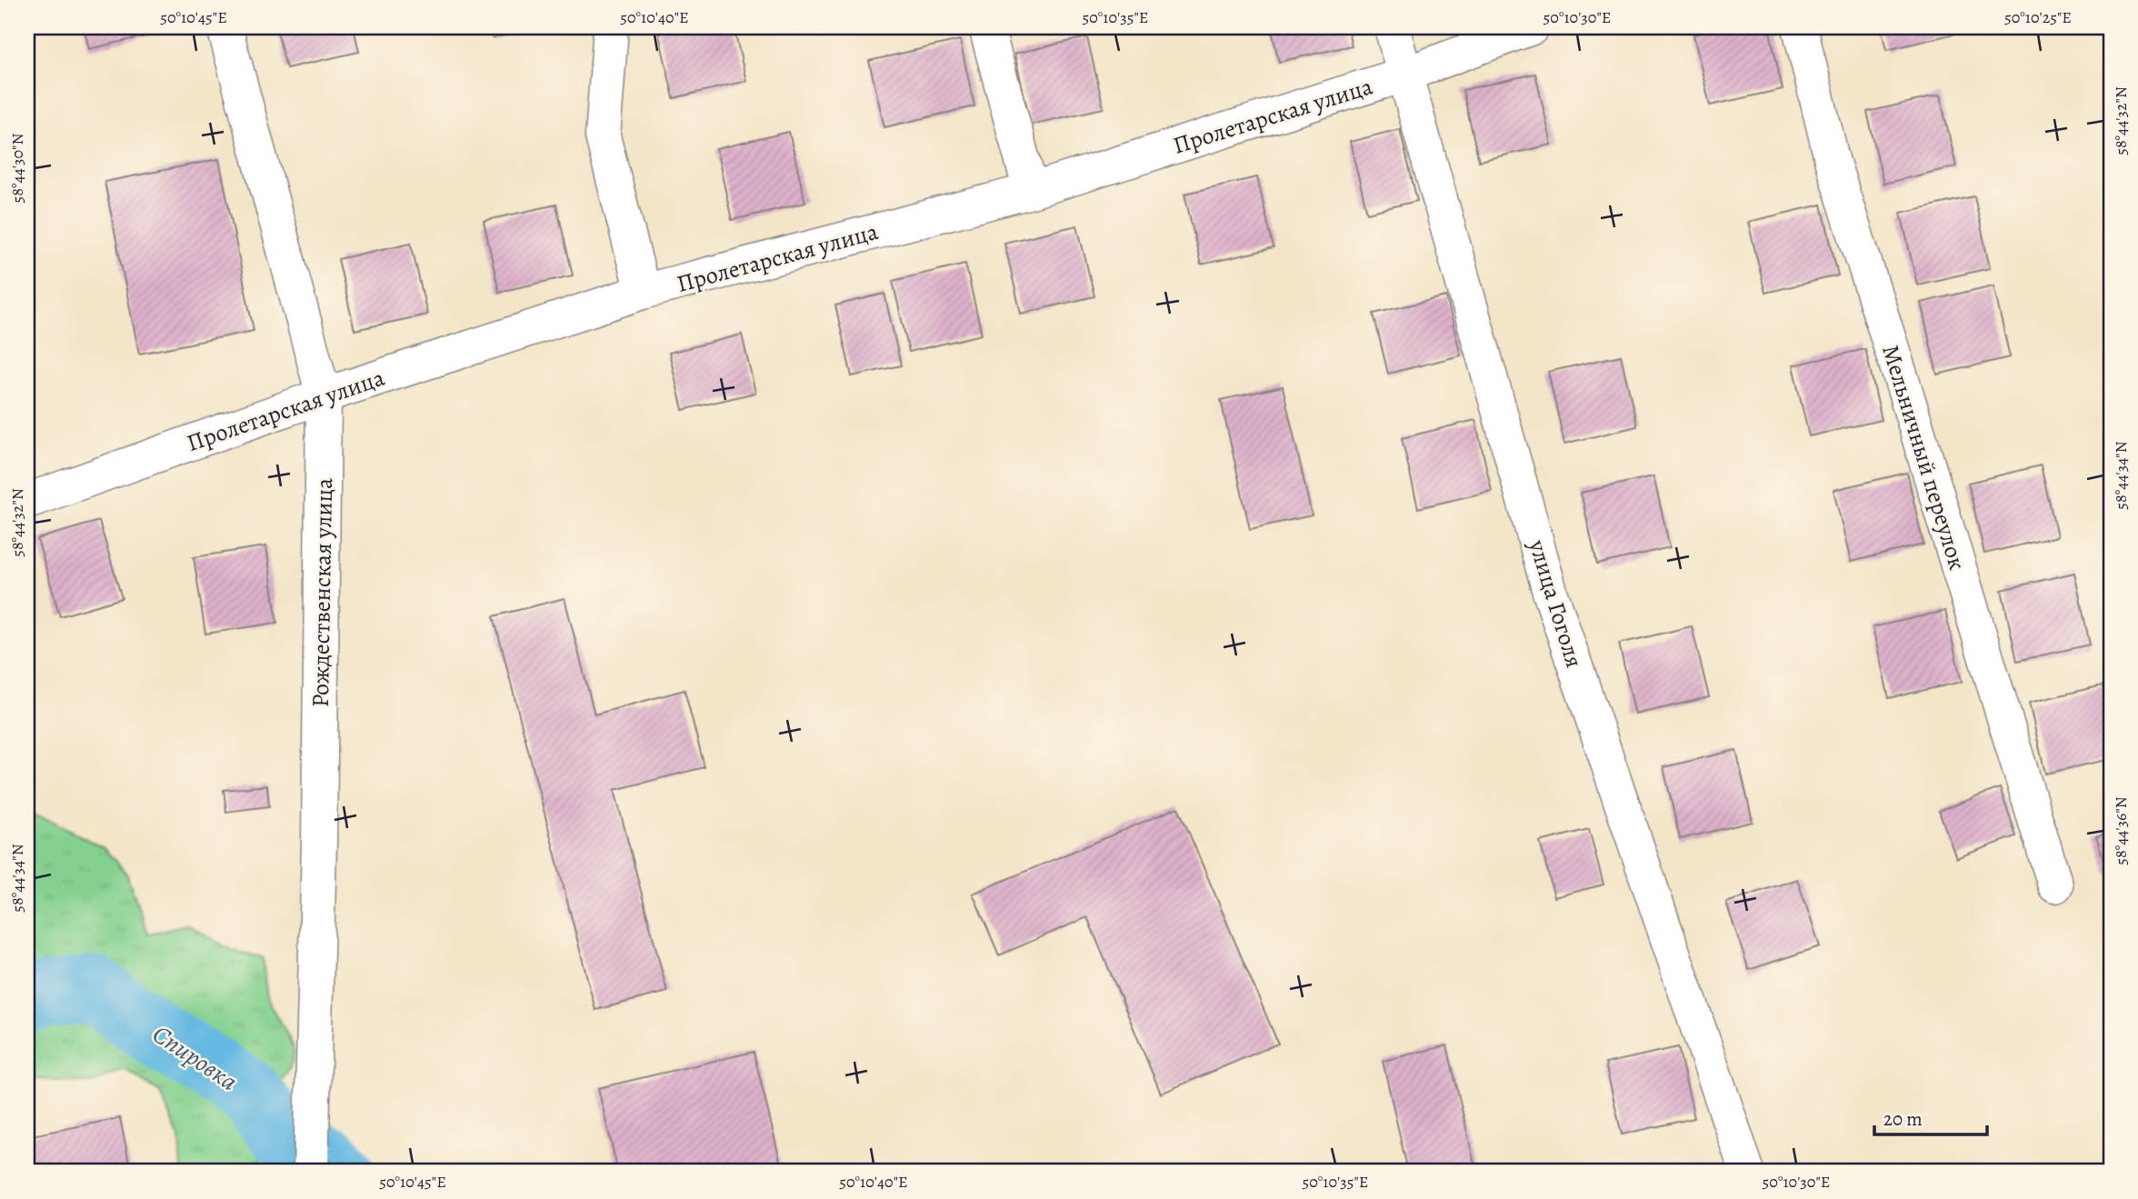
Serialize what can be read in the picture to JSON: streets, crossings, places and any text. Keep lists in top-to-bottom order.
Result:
{
  "streets": {
    "street": [
      "Пролетарская улица",
      "Мельничный переулок",
      "Рождественская улица",
      "улица Гоголя"
    ]
  },
  "crossings": [
    ["Пролетарская улица", "Рождественская улица"],
    ["Пролетарская улица", "улица Гоголя"]
  ],
  "water": ["Спировка"],
  "scale_bar": "20 m",
  "coordinates": [
    "50°10'45\"E",
    "50°10'40\"E",
    "50°10'35\"E",
    "50°10'30\"E",
    "50°10'25\"E",
    "58°44'32\"N",
    "58°44'30\"N",
    "58°44'34\"N",
    "58°44'36\"N"
  ]
}
